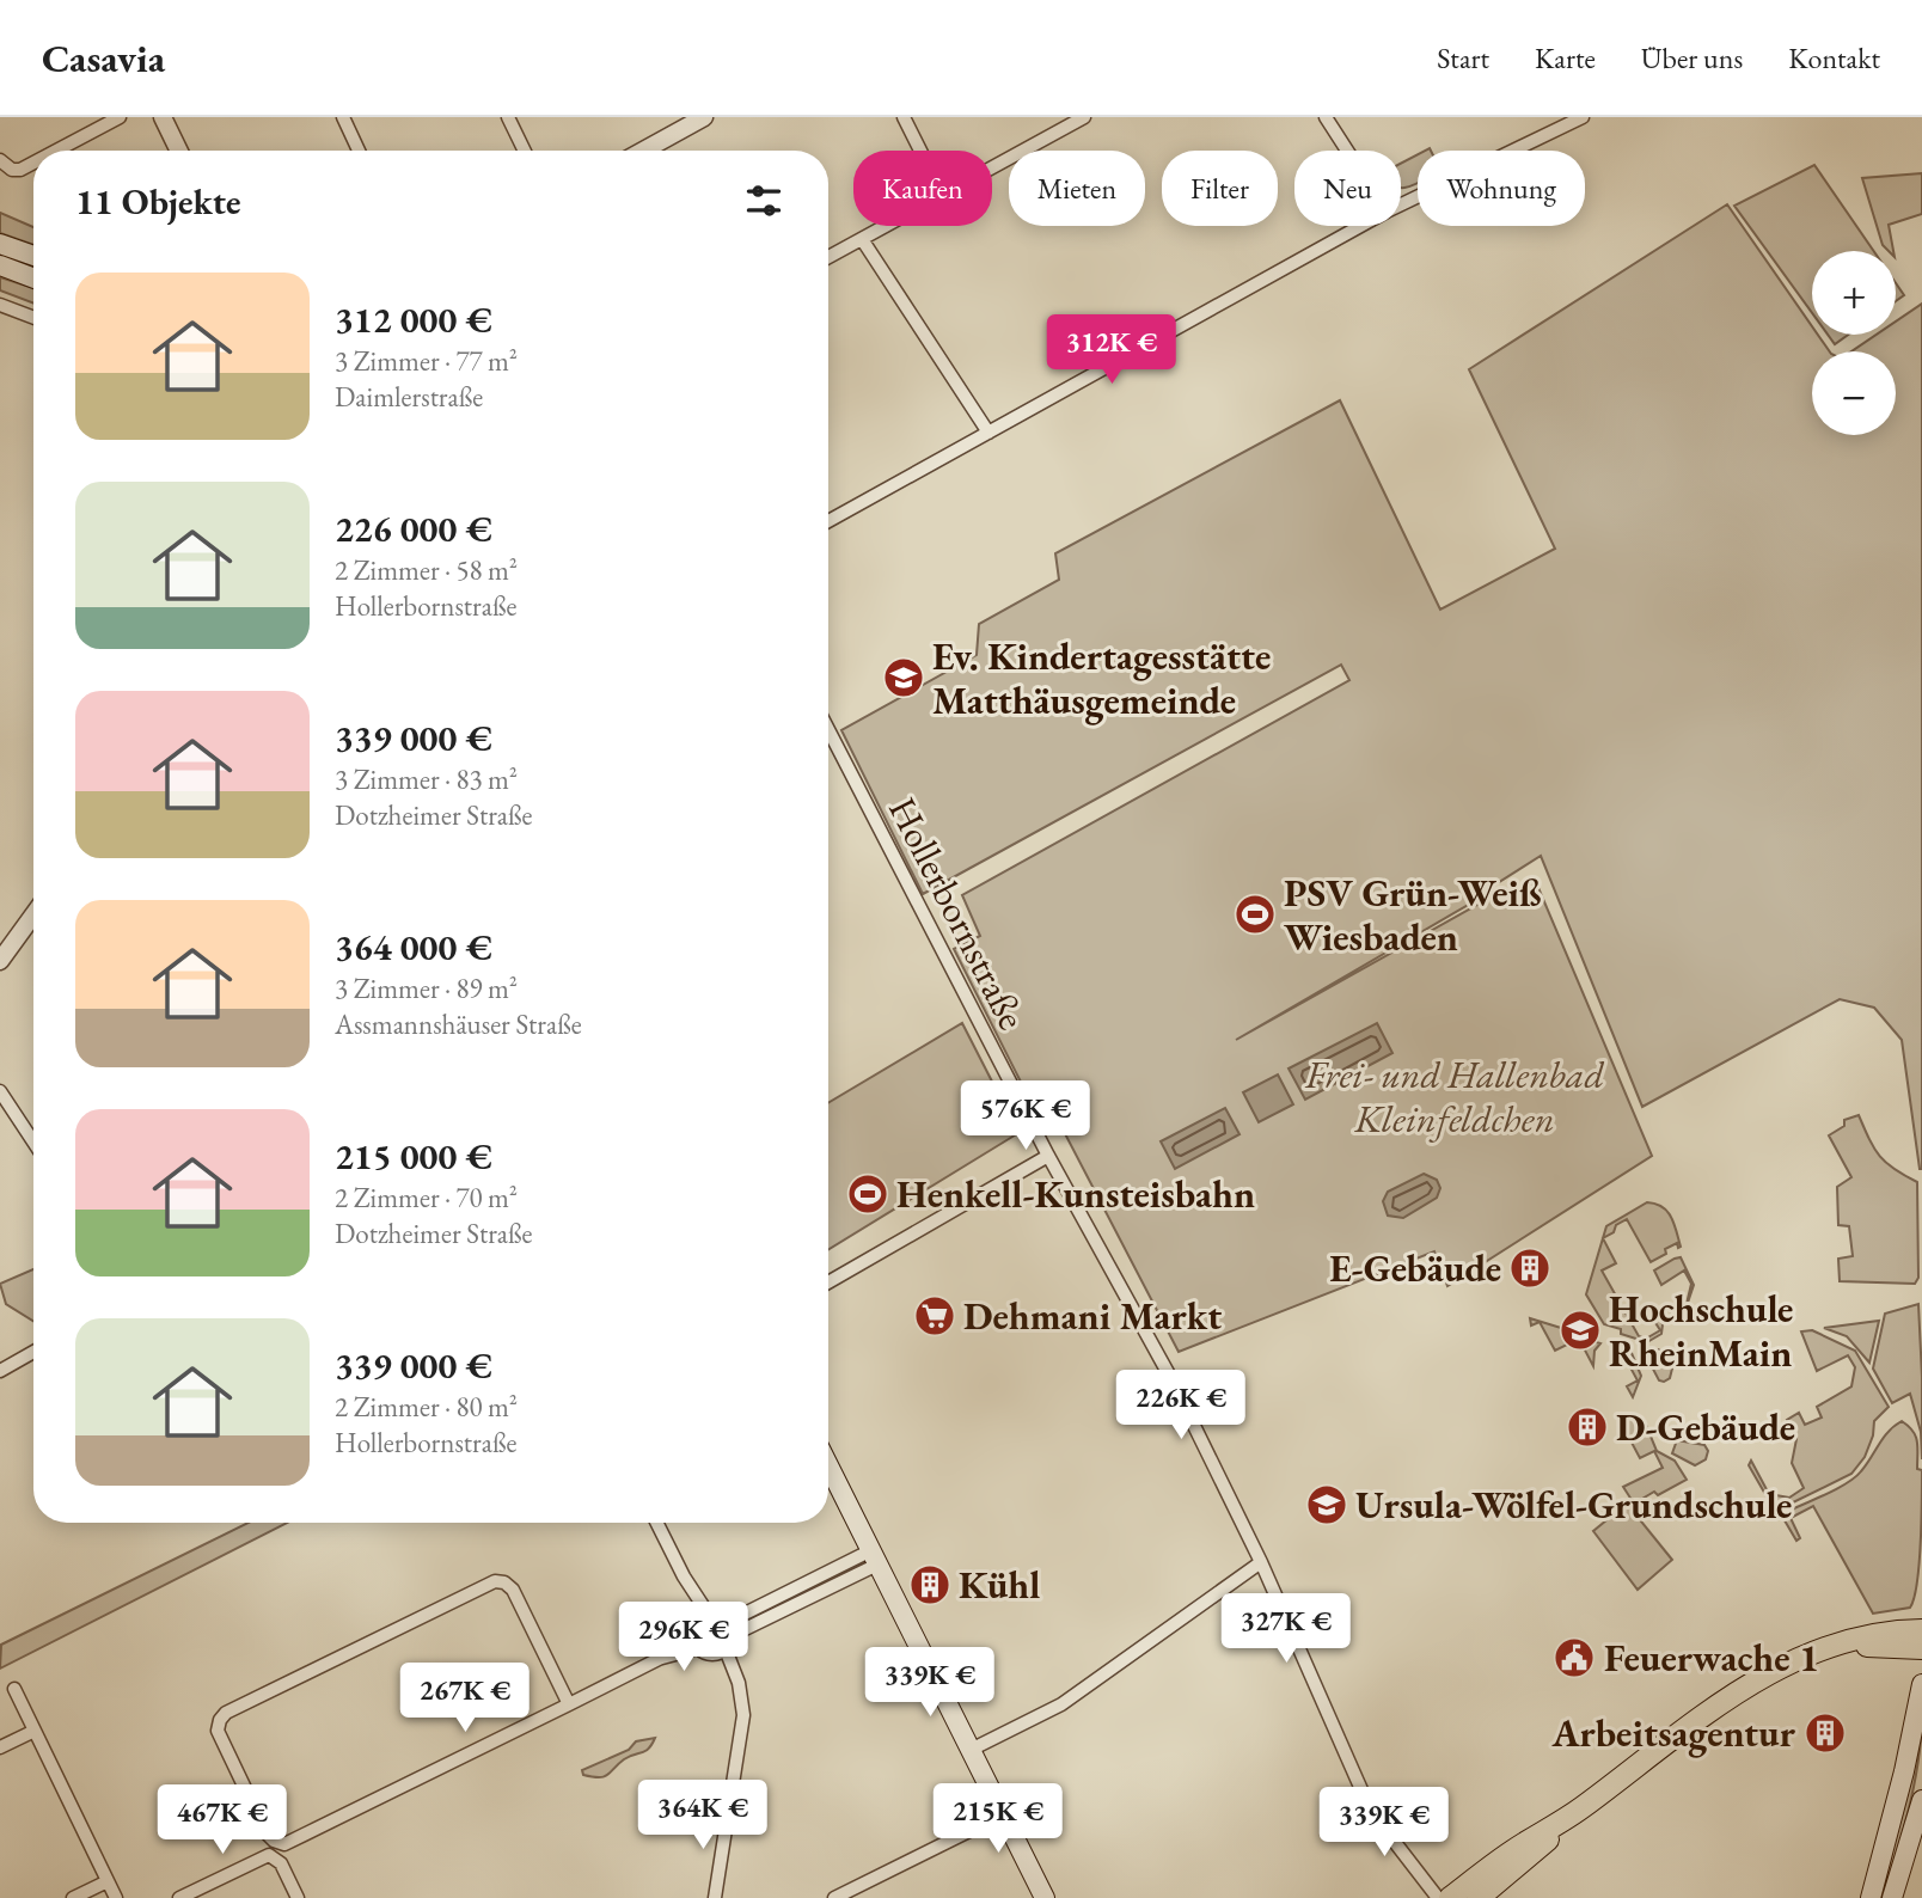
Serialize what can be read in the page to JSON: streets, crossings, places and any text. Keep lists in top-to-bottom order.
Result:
{
  "streets": {
    "street": ["Hollerbornstraße"]
  },
  "parks": ["Frei- und Hallenbad Kleinfeldchen"],
  "places": {
    "school or university": ["Ev. Kindertagesstätte Matthäusgemeinde", "Hochschule RheinMain", "Ursula-Wölfel-Grundschule"],
    "sports": ["PSV Grün-Weiß Wiesbaden", "Henkell-Kunsteisbahn"],
    "building": [
      "E-Gebäude",
      "D-Gebäude",
      "Kühl",
      "Arbeitsagentur"
    ],
    "supermarket": ["Dehmani Markt"],
    "public building": ["Feuerwache 1"]
  },
  "page": {
    "header": "Casavia",
    "nav": [
      "Start",
      "Karte",
      "Über uns",
      "Kontakt"
    ],
    "chip": [
      "Kaufen",
      "Mieten",
      "Filter",
      "Neu",
      "Wohnung"
    ],
    "heading": "11 Objekte",
    "map_buttons": ["+", "−"],
    "list": [
      {
        "name": "312 000 €",
        "note": "3 Zimmer · 77 m² · Daimlerstraße"
      },
      {
        "name": "226 000 €",
        "note": "2 Zimmer · 58 m² · Hollerbornstraße"
      },
      {
        "name": "339 000 €",
        "note": "3 Zimmer · 83 m² · Dotzheimer Straße"
      },
      {
        "name": "364 000 €",
        "note": "3 Zimmer · 89 m² · Assmannshäuser Straße"
      },
      {
        "name": "215 000 €",
        "note": "2 Zimmer · 70 m² · Dotzheimer Straße"
      },
      {
        "name": "339 000 €",
        "note": "2 Zimmer · 80 m² · Hollerbornstraße"
      }
    ],
    "price": [
      "312K €",
      "576K €",
      "226K €",
      "327K €",
      "296K €",
      "339K €",
      "267K €",
      "364K €",
      "215K €",
      "467K €",
      "339K €"
    ]
  }
}
